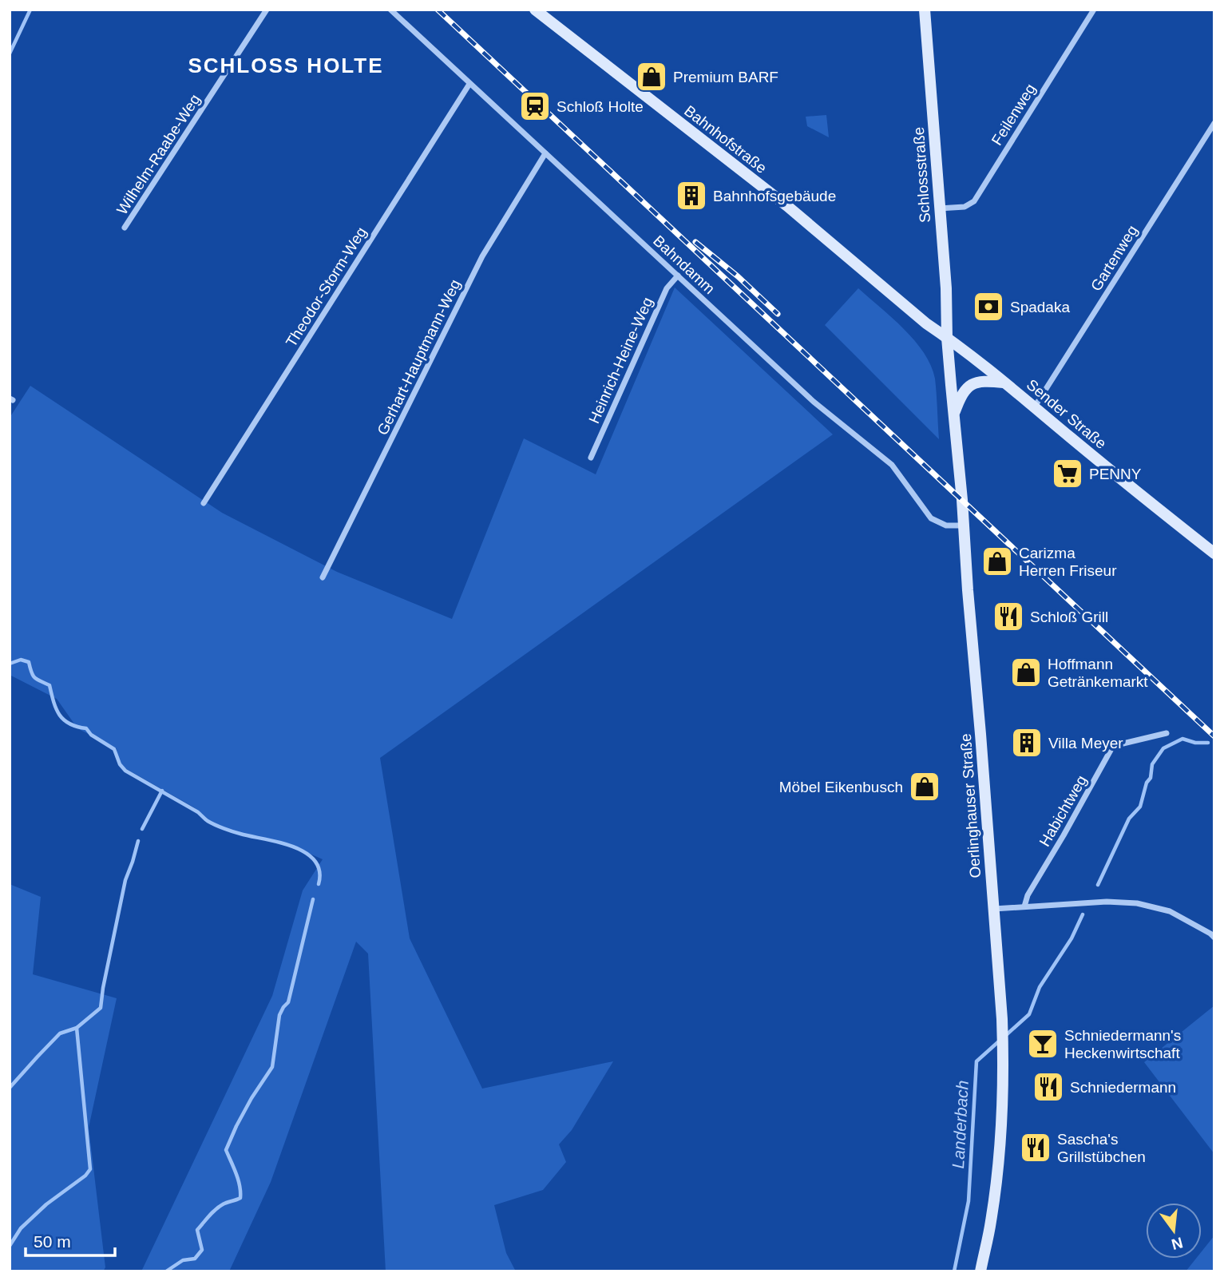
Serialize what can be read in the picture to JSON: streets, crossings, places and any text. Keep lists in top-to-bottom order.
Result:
{
  "streets": {
    "main road": [
      "Bahnhofstraße",
      "Schlossstraße",
      "Sender Straße",
      "Oerlinghauser Straße"
    ],
    "street": [
      "Feilenweg",
      "Wilhelm-Raabe-Weg",
      "Gartenweg",
      "Bahndamm",
      "Theodor-Storm-Weg",
      "Gerhart-Hauptmann-Weg",
      "Heinrich-Heine-Weg",
      "Habichtweg"
    ]
  },
  "crossings": [
    ["Feilenweg", "Schlossstraße"],
    ["Bahnhofstraße", "Schlossstraße"],
    ["Bahnhofstraße", "Sender Straße"],
    ["Bahnhofstraße", "Oerlinghauser Straße"],
    ["Schlossstraße", "Sender Straße"],
    ["Schlossstraße", "Oerlinghauser Straße"],
    ["Gartenweg", "Sender Straße"],
    ["Bahndamm", "Theodor-Storm-Weg"],
    ["Bahndamm", "Gerhart-Hauptmann-Weg"],
    ["Bahndamm", "Heinrich-Heine-Weg"],
    ["Bahndamm", "Oerlinghauser Straße"],
    ["Sender Straße", "Oerlinghauser Straße"]
  ],
  "districts": ["SCHLOSS HOLTE"],
  "water": ["Landerbach"],
  "places": {
    "shop": [
      "Premium BARF",
      "Carizma Herren Friseur",
      "Hoffmann Getränkemarkt",
      "Möbel Eikenbusch"
    ],
    "station": ["Schloß Holte"],
    "building": ["Bahnhofsgebäude", "Villa Meyer"],
    "bank": ["Spadaka"],
    "supermarket": ["PENNY"],
    "restaurant": ["Schloß Grill", "Schniedermann", "Sascha's Grillstübchen"],
    "bar": ["Schniedermann's Heckenwirtschaft"]
  },
  "scale_bar": "50 m",
  "north": "bottom"
}
